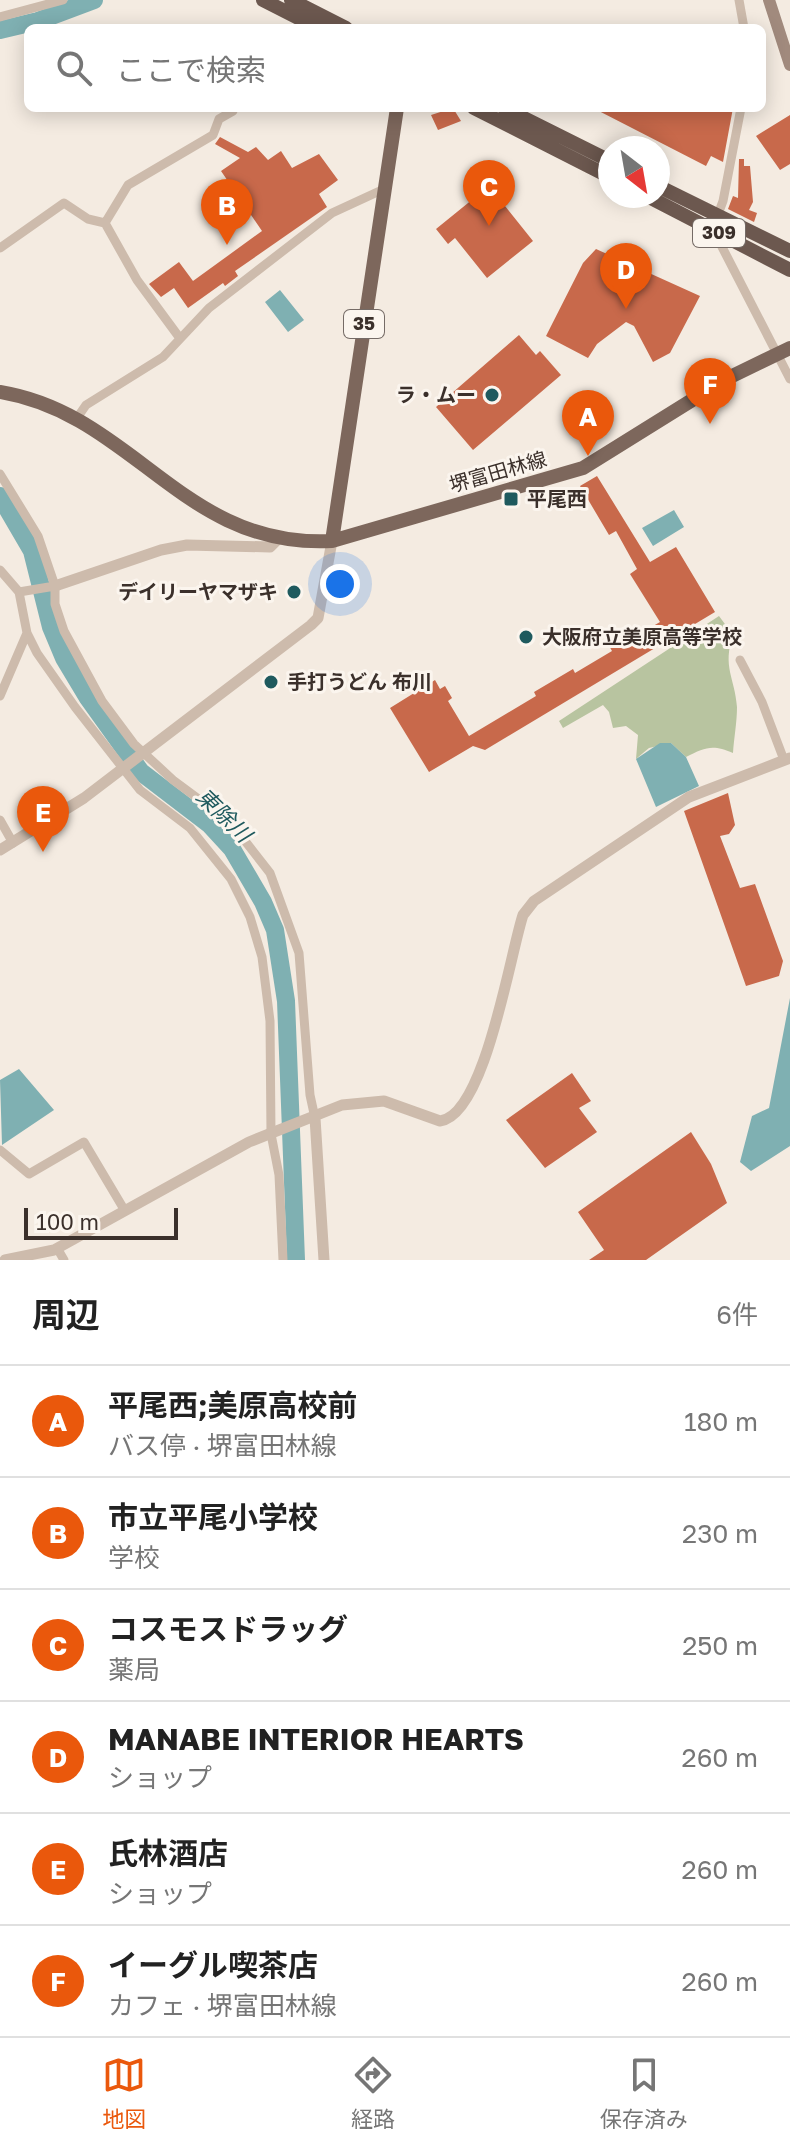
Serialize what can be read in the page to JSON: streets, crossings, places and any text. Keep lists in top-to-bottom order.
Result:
{
  "streets": {
    "highway": ["309"],
    "main road": ["35", "堺富田林線"]
  },
  "crossings": [
    ["35", "堺富田林線"]
  ],
  "water": ["東除川"],
  "places": {
    "other": [
      "ラ・ムー",
      "デイリーヤマザキ",
      "大阪府立美原高等学校",
      "手打うどん 布川"
    ],
    "transit": ["平尾西"]
  },
  "scale_bar": "100 m",
  "north": "bottom right",
  "page": {
    "search": "ここで検索",
    "pins": [
      "C",
      "B",
      "D",
      "F",
      "A",
      "E"
    ],
    "scale": "100 m",
    "heading": ["周辺", "6件"],
    "list": [
      {
        "mark": "A",
        "name": "平尾西;美原高校前",
        "note": "バス停 · 堺富田林線",
        "value": "180 m"
      },
      {
        "mark": "B",
        "name": "市立平尾小学校",
        "note": "学校",
        "value": "230 m"
      },
      {
        "mark": "C",
        "name": "コスモスドラッグ",
        "note": "薬局",
        "value": "250 m"
      },
      {
        "mark": "D",
        "name": "MANABE INTERIOR HEARTS",
        "note": "ショップ",
        "value": "260 m"
      },
      {
        "mark": "E",
        "name": "氏林酒店",
        "note": "ショップ",
        "value": "260 m"
      },
      {
        "mark": "F",
        "name": "イーグル喫茶店",
        "note": "カフェ · 堺富田林線",
        "value": "260 m"
      }
    ],
    "nav": ["地図", "経路", "保存済み"]
  }
}
